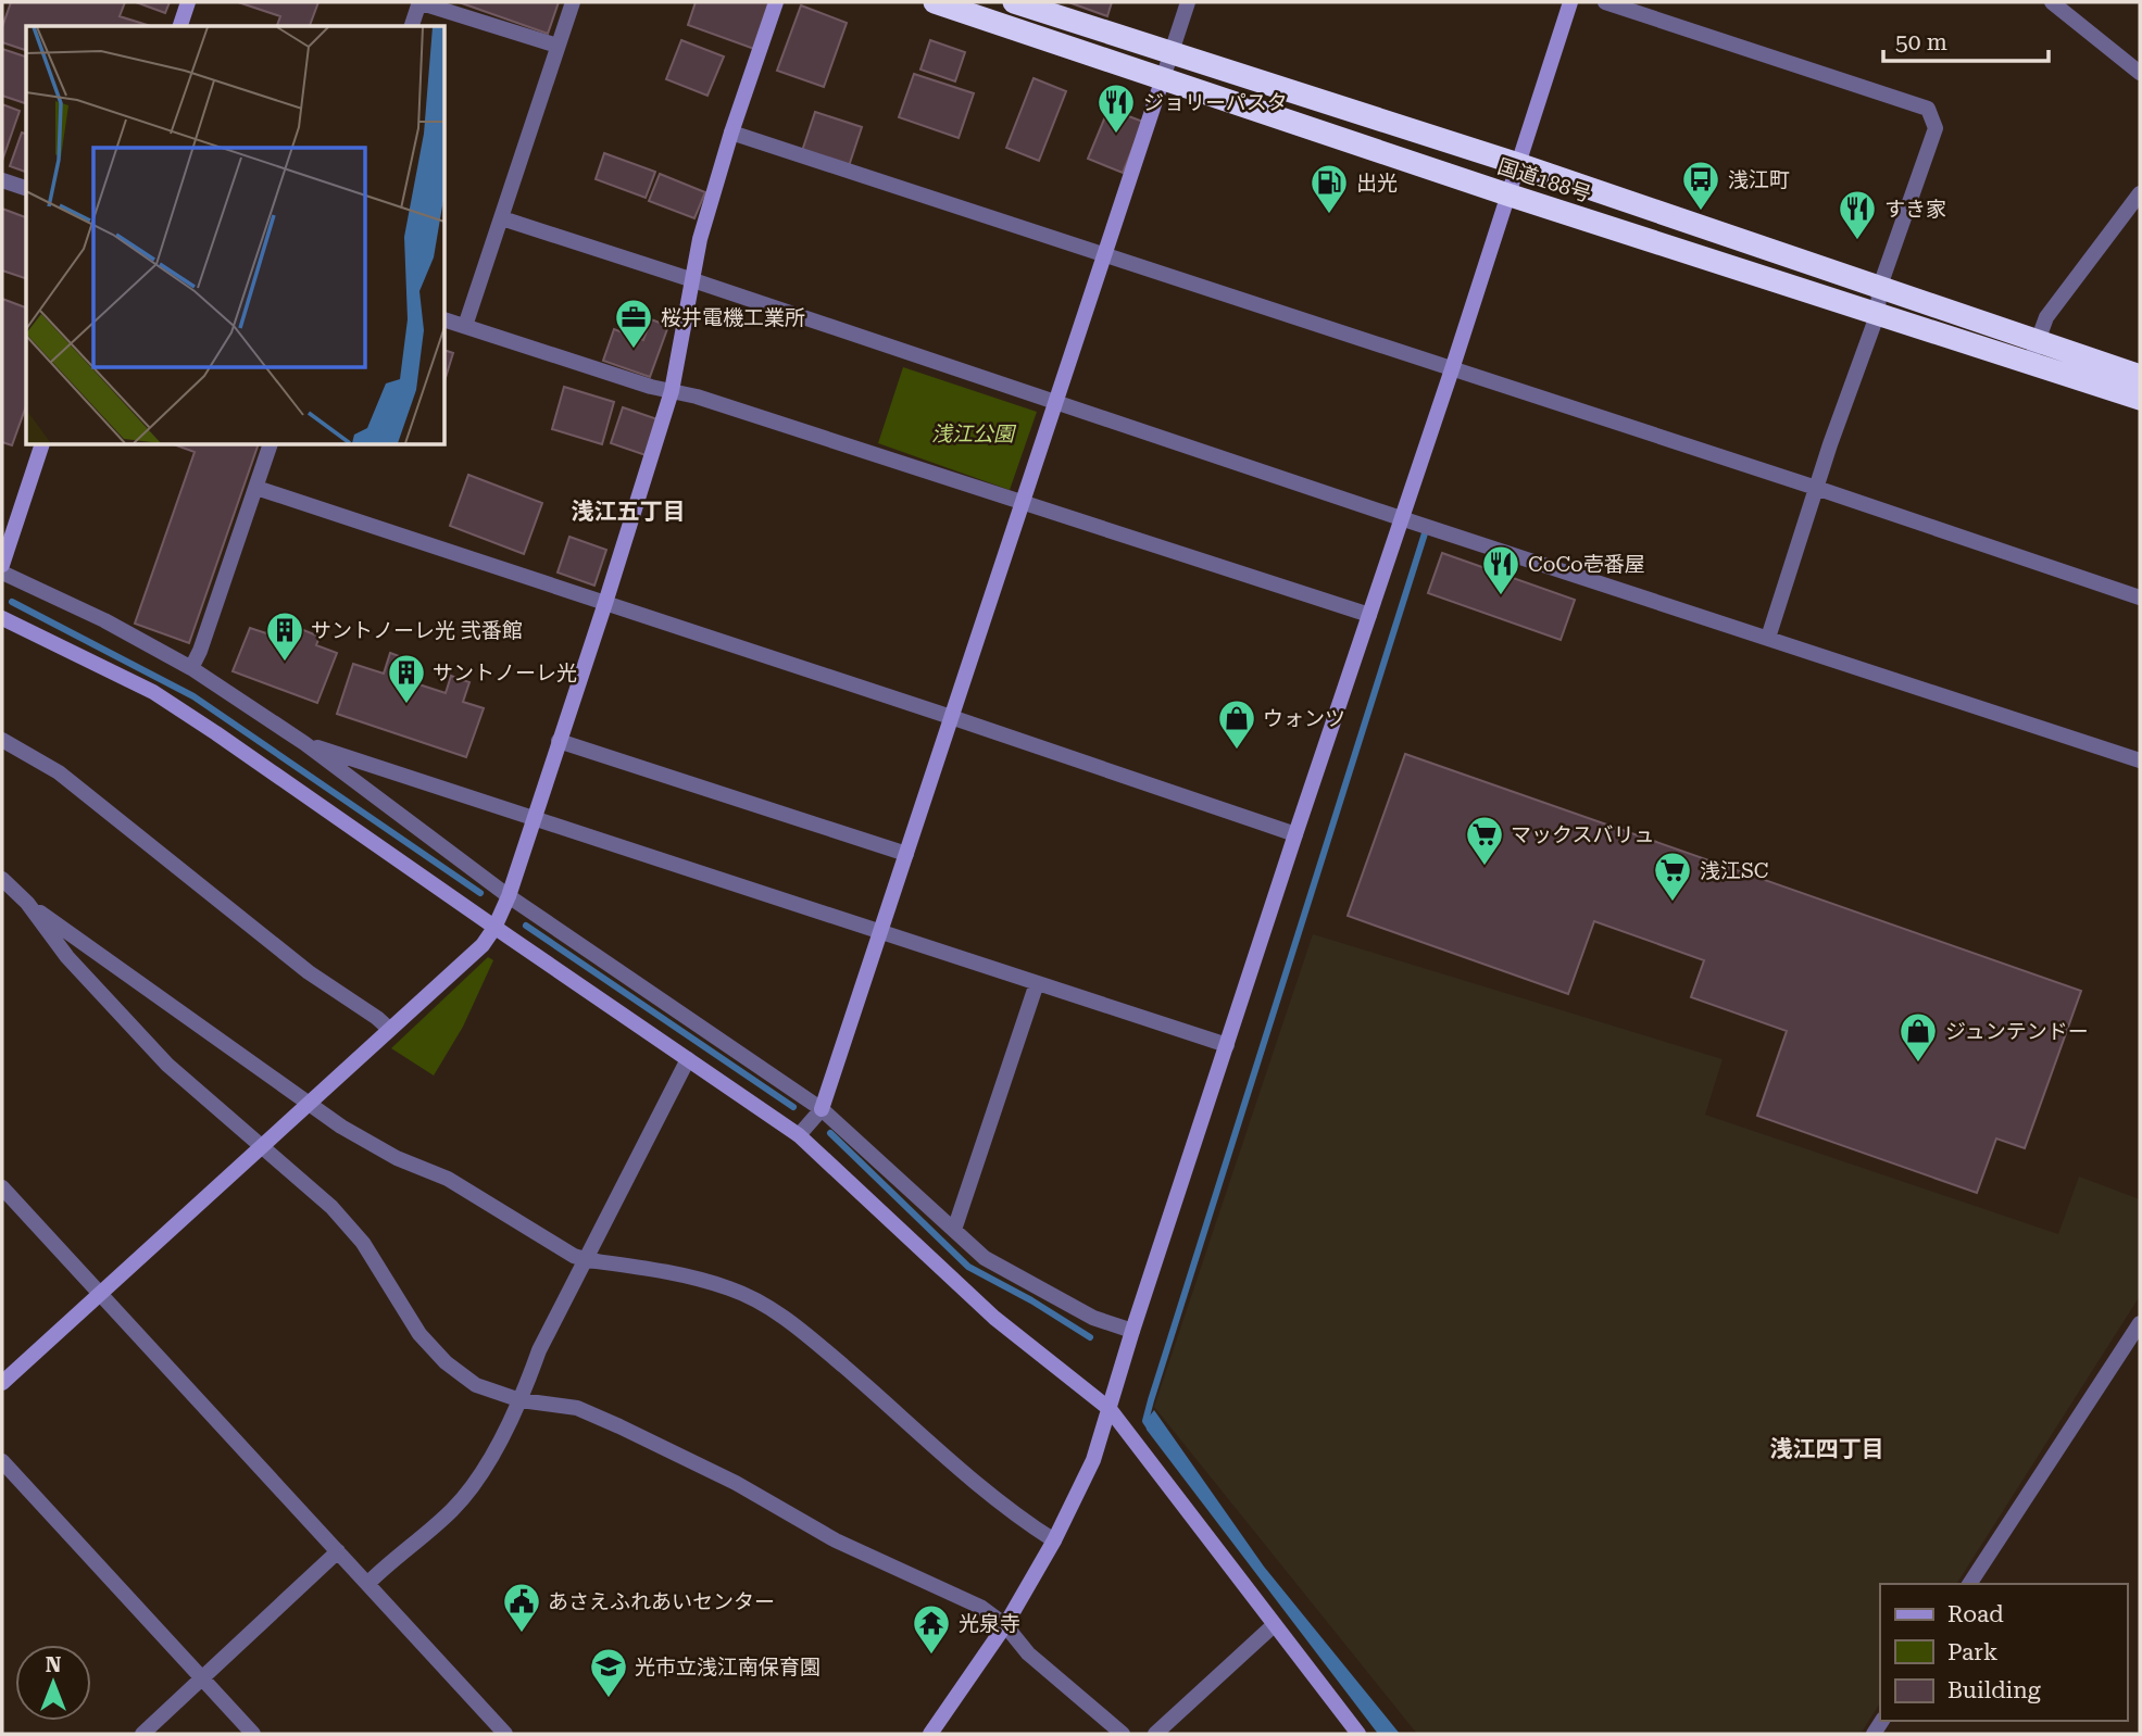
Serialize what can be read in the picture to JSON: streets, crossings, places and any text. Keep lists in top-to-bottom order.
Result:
{
  "streets": {
    "highway": ["国道188号"]
  },
  "districts": ["浅江五丁目", "浅江四丁目"],
  "parks": ["浅江公園"],
  "places": {
    "restaurant": ["ジョリーパスタ", "すき家", "CoCo壱番屋"],
    "bus stop": ["浅江町"],
    "fuel station": ["出光"],
    "office": ["桜井電機工業所"],
    "building": ["サントノーレ光 弐番館", "サントノーレ光"],
    "shop": ["ウォンツ", "ジュンテンドー"],
    "supermarket": ["マックスバリュ", "浅江SC"],
    "public building": ["あさえふれあいセンター"],
    "temple": ["光泉寺"],
    "school or university": ["光市立浅江南保育園"]
  },
  "legend": ["Road", "Park", "Building"],
  "scale_bar": "50 m",
  "north": "top"
}
